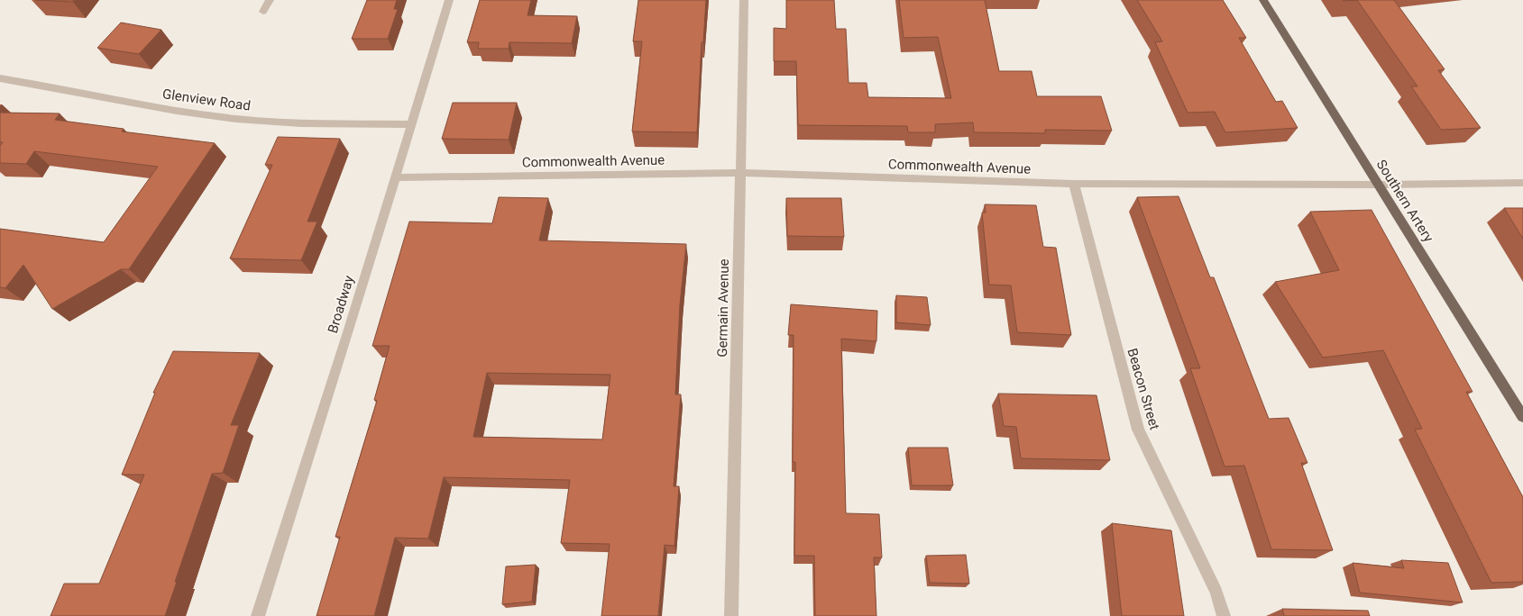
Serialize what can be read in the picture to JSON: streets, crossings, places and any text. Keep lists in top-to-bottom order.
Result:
{
  "streets": {
    "main road": ["Southern Artery"],
    "street": [
      "Glenview Road",
      "Commonwealth Avenue",
      "Broadway",
      "Germain Avenue",
      "Beacon Street"
    ]
  },
  "crossings": [
    ["Glenview Road", "Broadway"],
    ["Commonwealth Avenue", "Southern Artery"],
    ["Commonwealth Avenue", "Broadway"],
    ["Commonwealth Avenue", "Germain Avenue"],
    ["Commonwealth Avenue", "Beacon Street"]
  ]
}
